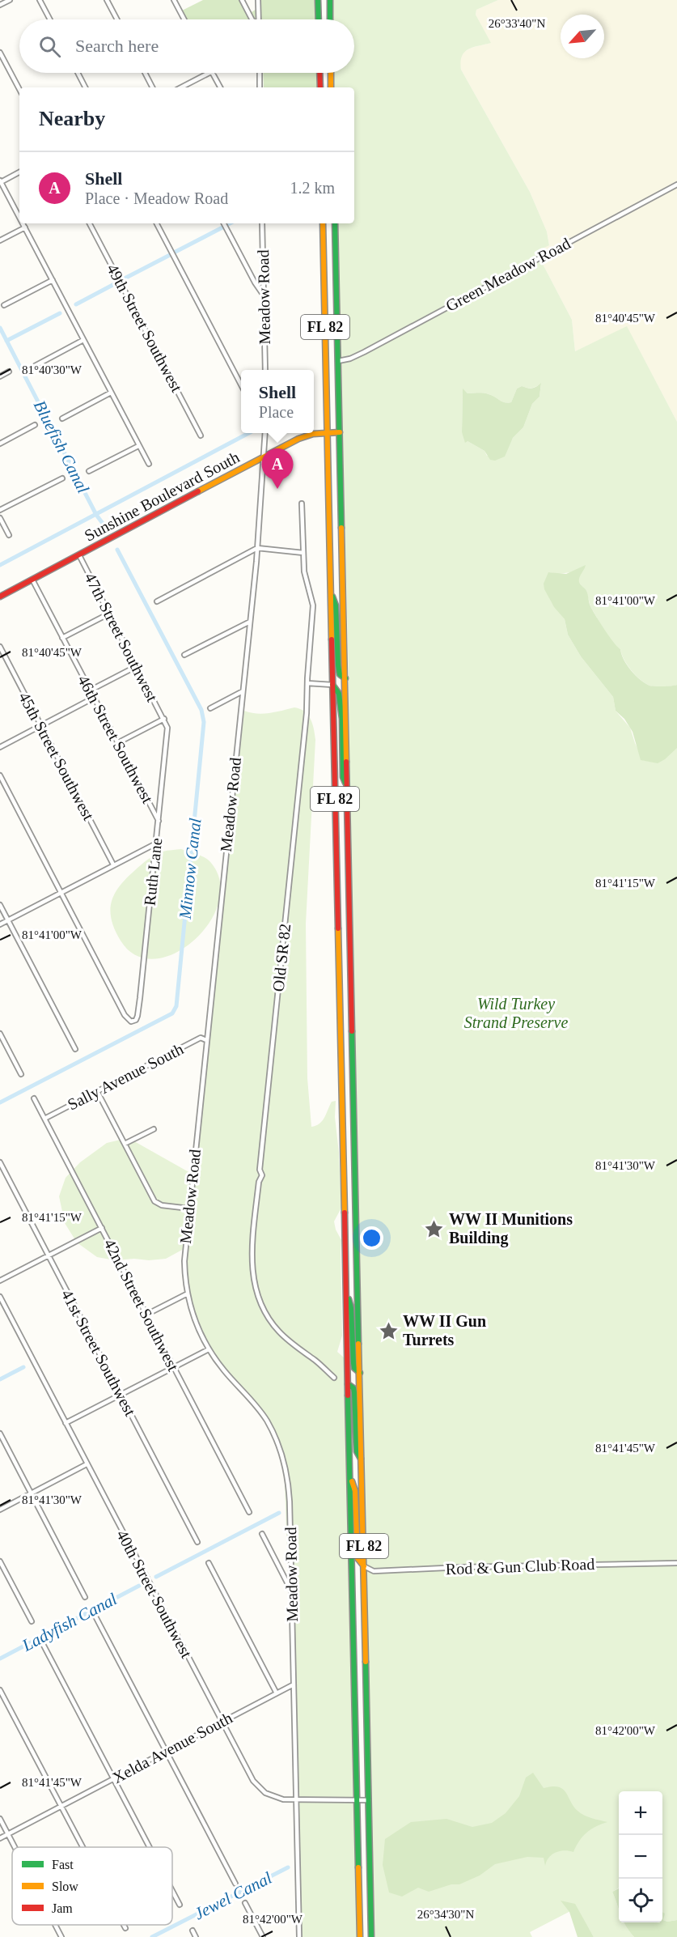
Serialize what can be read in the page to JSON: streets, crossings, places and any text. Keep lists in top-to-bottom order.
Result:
{
  "streets": {
    "main road": ["FL 82", "Sunshine Boulevard South"],
    "street": [
      "Green Meadow Road",
      "Meadow Road",
      "49th Street Southwest",
      "47th Street Southwest",
      "46th Street Southwest",
      "45th Street Southwest",
      "Ruth Lane",
      "Old SR 82",
      "Sally Avenue South",
      "42nd Street Southwest",
      "41st Street Southwest",
      "Rod & Gun Club Road",
      "40th Street Southwest",
      "Xelda Avenue South"
    ]
  },
  "crossings": [
    ["Green Meadow Road", "FL 82"],
    ["Meadow Road", "Sunshine Boulevard South"],
    ["Meadow Road", "Sally Avenue South"],
    ["Meadow Road", "40th Street Southwest"],
    ["Meadow Road", "Xelda Avenue South"],
    ["FL 82", "Sunshine Boulevard South"],
    ["FL 82", "Rod & Gun Club Road"],
    ["FL 82", "40th Street Southwest"],
    ["Sunshine Boulevard South", "47th Street Southwest"],
    ["Sunshine Boulevard South", "46th Street Southwest"],
    ["47th Street Southwest", "Ruth Lane"],
    ["46th Street Southwest", "Ruth Lane"],
    ["Sally Avenue South", "42nd Street Southwest"],
    ["40th Street Southwest", "Xelda Avenue South"]
  ],
  "water": [
    "Bluefish Canal",
    "Minnow Canal",
    "Ladyfish Canal",
    "Jewel Canal"
  ],
  "parks": ["Wild Turkey Strand Preserve"],
  "places": {
    "place": ["WW II Munitions Building", "WW II Gun Turrets"]
  },
  "legend": ["Fast", "Slow", "Jam"],
  "north": "bottom left",
  "page": {
    "search": "Search here",
    "heading": "Nearby",
    "list": [
      {
        "mark": "A",
        "name": "Shell",
        "note": "Place · Meadow Road",
        "value": "1.2 km"
      }
    ],
    "popup": ["Shell", "Place"],
    "pins": "A",
    "map_buttons": ["+", "−"]
  },
  "coordinates": [
    "26°33'40\"N",
    "81°40'45\"W",
    "81°40'30\"W",
    "81°41'00\"W",
    "81°41'15\"W",
    "81°41'30\"W",
    "81°41'45\"W",
    "81°42'00\"W",
    "26°34'30\"N"
  ]
}
